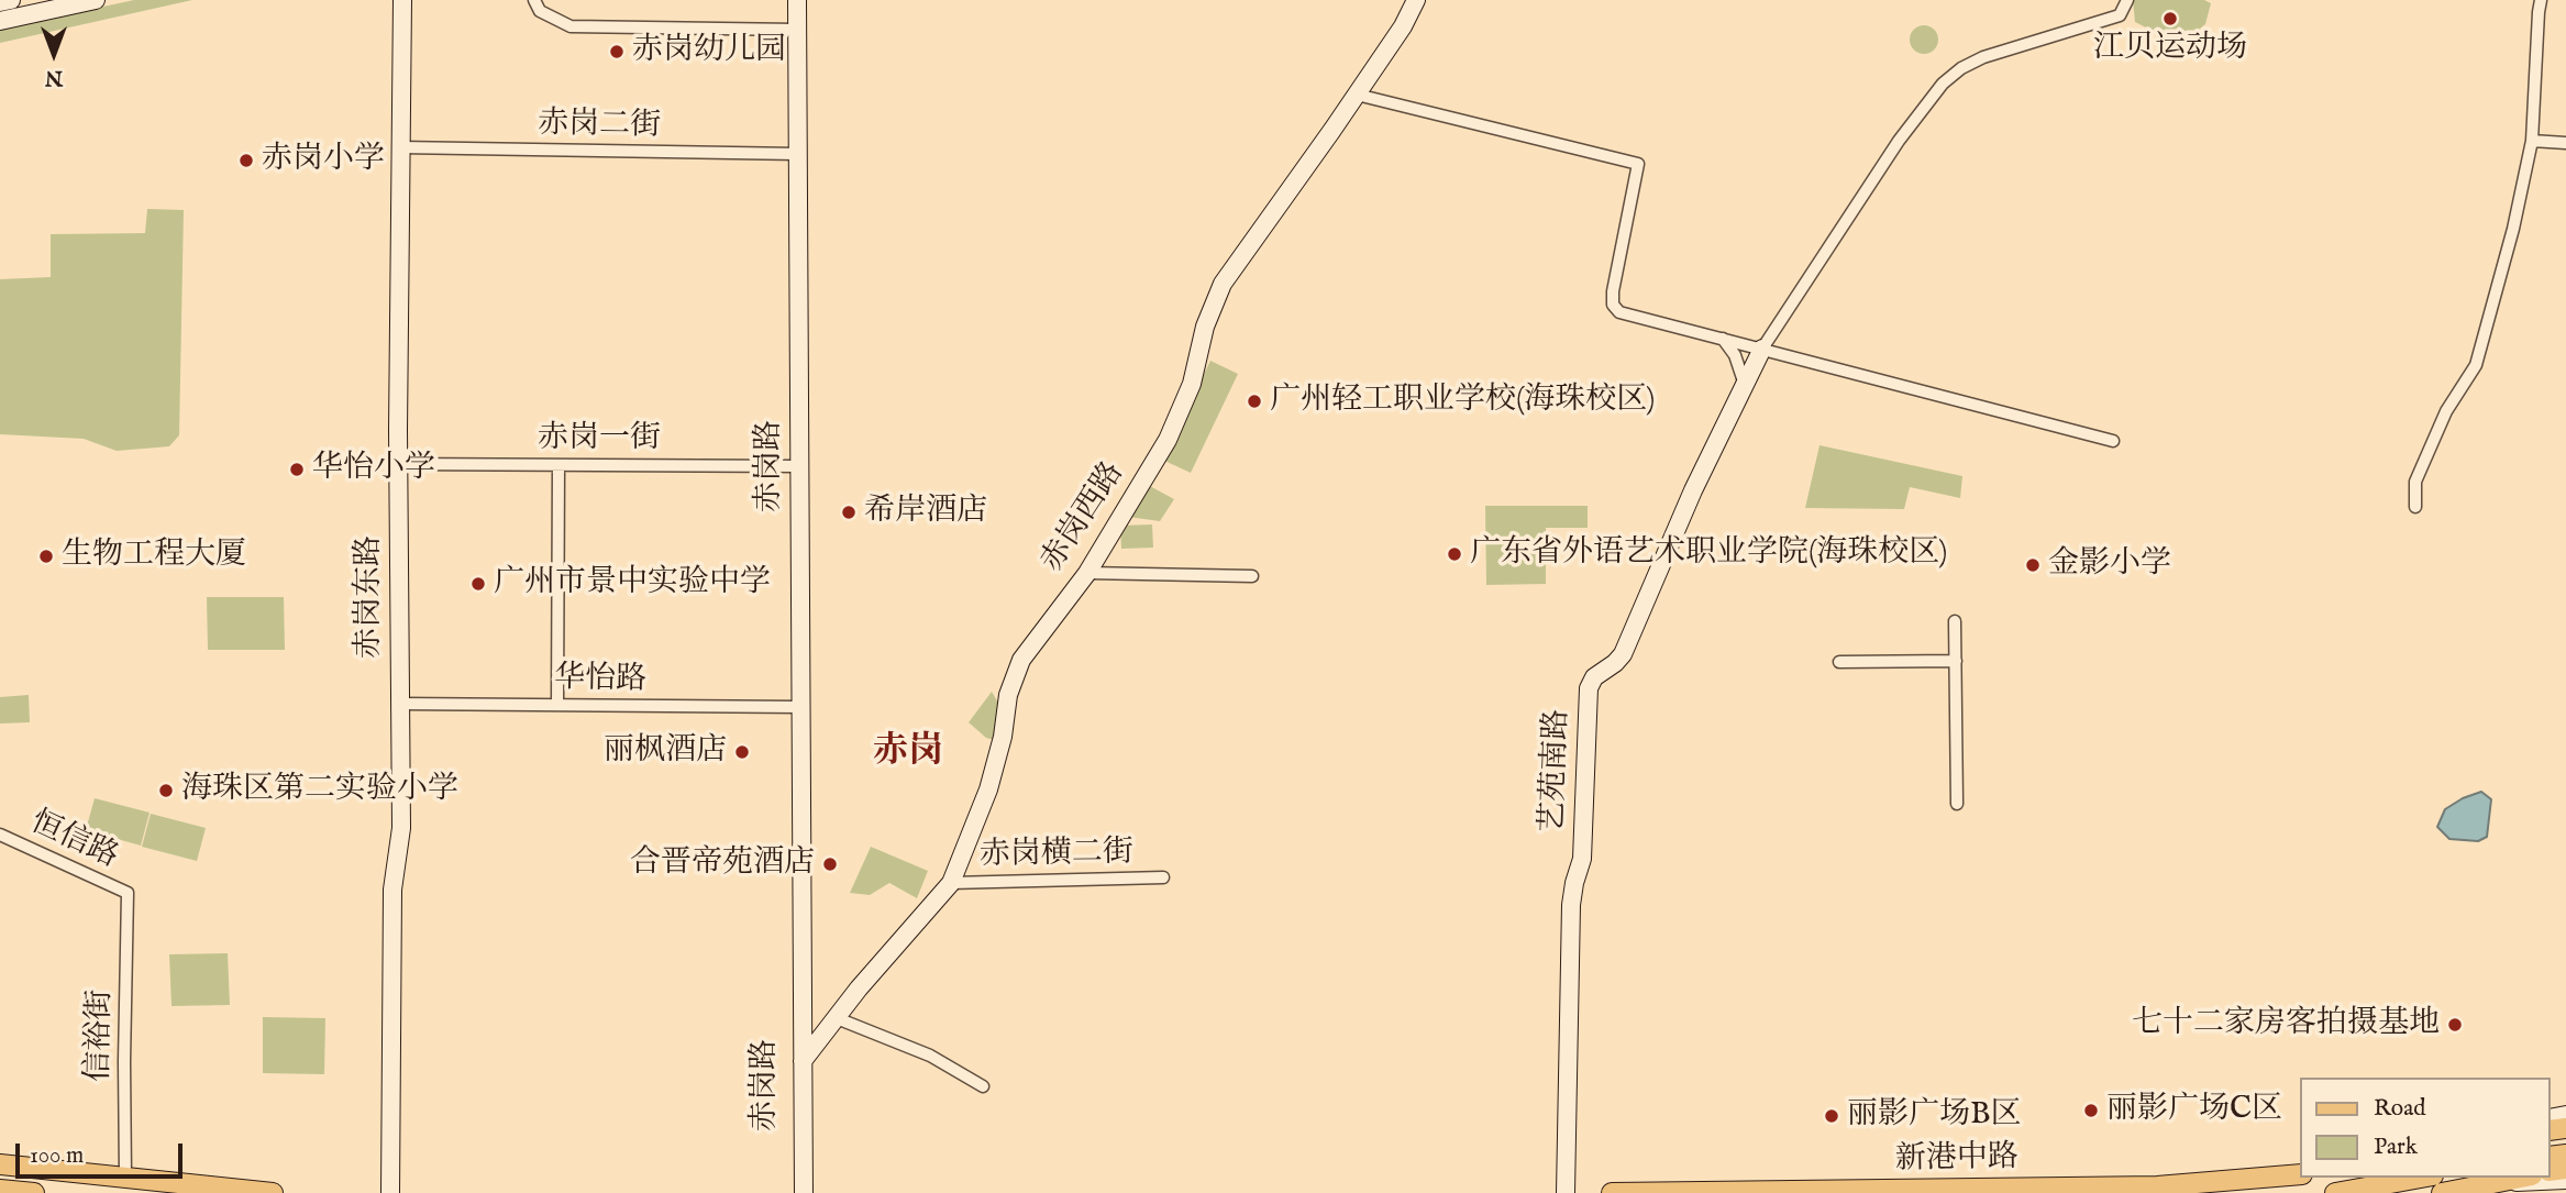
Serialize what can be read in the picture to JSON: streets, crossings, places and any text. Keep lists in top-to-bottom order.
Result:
{
  "streets": {
    "main road": ["新港中路"],
    "street": [
      "赤岗二街",
      "赤岗一街",
      "赤岗路",
      "赤岗西路",
      "赤岗东路",
      "华怡路",
      "艺苑南路",
      "恒信路",
      "赤岗横二街",
      "信裕街"
    ]
  },
  "crossings": [
    ["赤岗二街", "赤岗路"],
    ["赤岗二街", "赤岗东路"],
    ["赤岗一街", "赤岗路"],
    ["赤岗一街", "赤岗东路"],
    ["赤岗路", "赤岗西路"],
    ["赤岗路", "华怡路"],
    ["赤岗西路", "赤岗横二街"],
    ["赤岗东路", "华怡路"],
    ["恒信路", "信裕街"]
  ],
  "districts": ["赤岗"],
  "places": [
    "江贝运动场",
    "赤岗幼儿园",
    "赤岗小学",
    "广州轻工职业学校(海珠校区)",
    "华怡小学",
    "希岸酒店",
    "广东省外语艺术职业学院(海珠校区)",
    "生物工程大厦",
    "金影小学",
    "广州市景中实验中学",
    "丽枫酒店",
    "海珠区第二实验小学",
    "合晋帝苑酒店",
    "七十二家房客拍摄基地",
    "丽影广场C区",
    "丽影广场B区"
  ],
  "legend": ["Road", "Park"],
  "scale_bar": "100 m",
  "north": "bottom"
}
